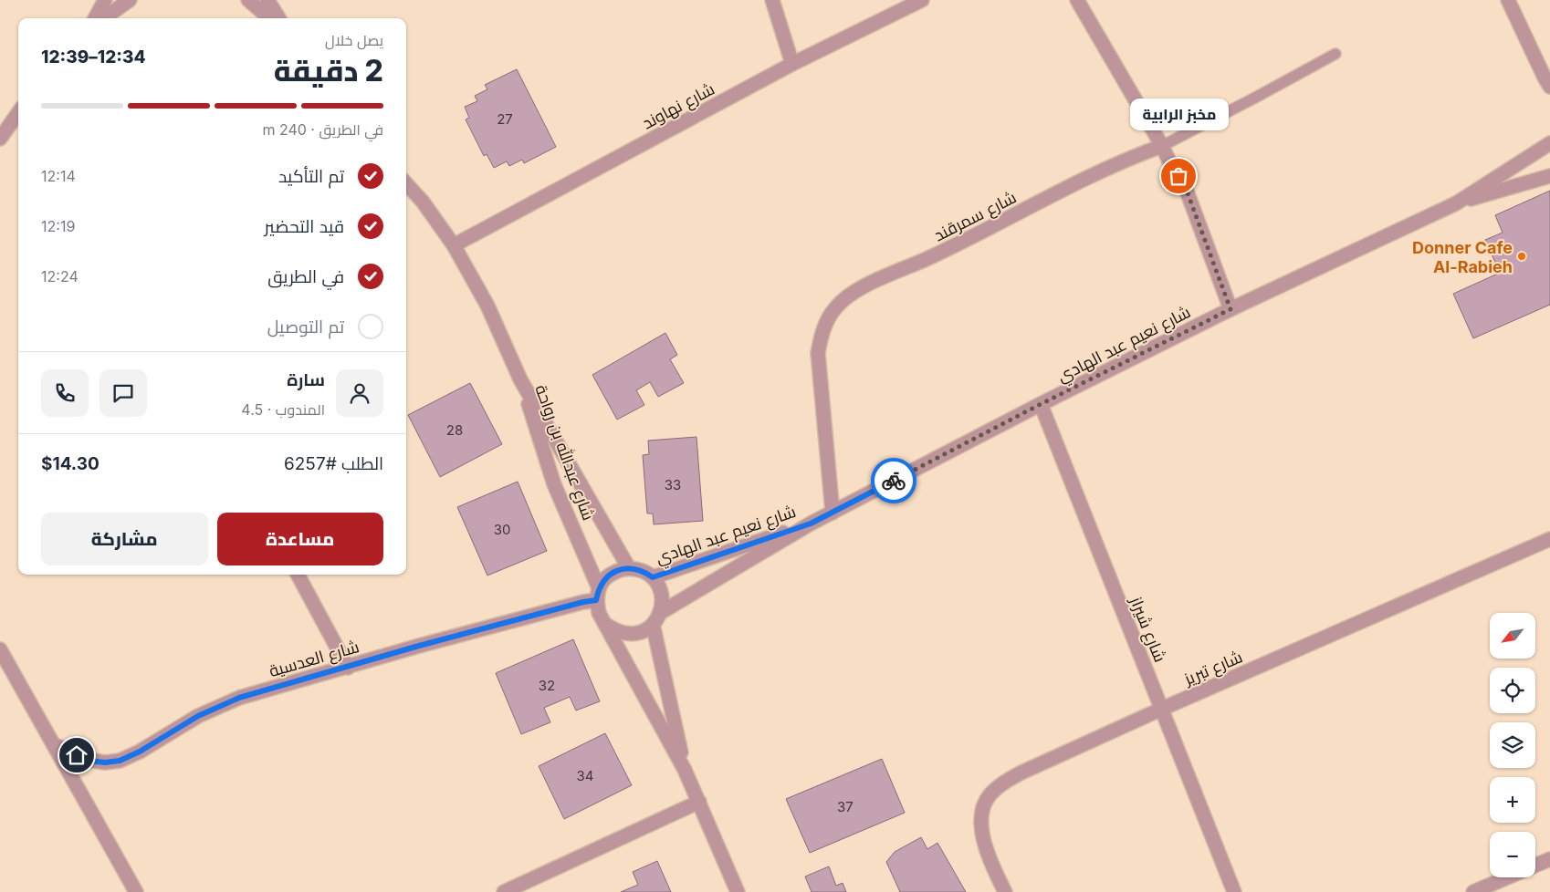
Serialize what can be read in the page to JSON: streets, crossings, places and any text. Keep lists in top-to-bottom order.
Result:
{
  "streets": {
    "street": [
      "شارع نهاوند",
      "شارع سمرقند",
      "شارع نعيم عبد الهادي",
      "شارع عبدالله بن رواحة",
      "شارع شيراز",
      "شارع العدسية",
      "شارع تبريز"
    ]
  },
  "crossings": [
    ["شارع نهاوند", "شارع عبدالله بن رواحة"],
    ["شارع سمرقند", "شارع نعيم عبد الهادي"],
    ["شارع نعيم عبد الهادي", "شارع عبدالله بن رواحة"],
    ["شارع نعيم عبد الهادي", "شارع شيراز"],
    ["شارع نعيم عبد الهادي", "شارع العدسية"],
    ["شارع عبدالله بن رواحة", "شارع العدسية"],
    ["شارع شيراز", "شارع تبريز"]
  ],
  "places": ["مخبز الرابية", "Donner Cafe Al-Rabieh"],
  "house_numbers": [
    "27",
    "28",
    "33",
    "30",
    "32",
    "34",
    "37"
  ],
  "north": "bottom left",
  "page": {
    "heading": ["2 دقيقة", "يصل خلال", "12:34–12:39"],
    "panel": [
      "سارة",
      "المندوب · 4.5",
      "الطلب #6257",
      "$14.30"
    ],
    "bar": "في الطريق · 240 m",
    "bubble": "مخبز الرابية",
    "list": [
      ["تم التأكيد", "12:14"],
      ["قيد التحضير", "12:19"],
      ["في الطريق", "12:24"],
      "تم التوصيل"
    ],
    "buttons": ["مساعدة", "مشاركة"],
    "map_buttons": ["+", "−"]
  }
}
